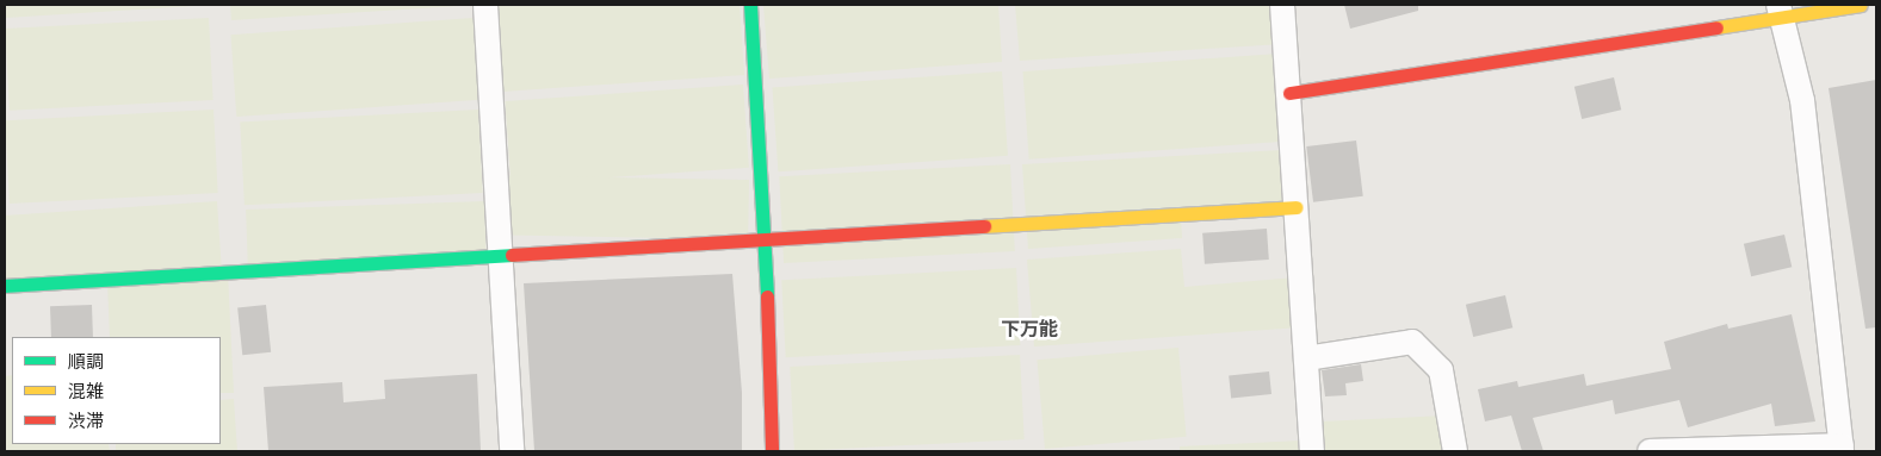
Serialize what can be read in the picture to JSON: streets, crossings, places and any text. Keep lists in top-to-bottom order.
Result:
{
  "districts": ["下万能"],
  "legend": ["順調", "混雑", "渋滞"]
}
